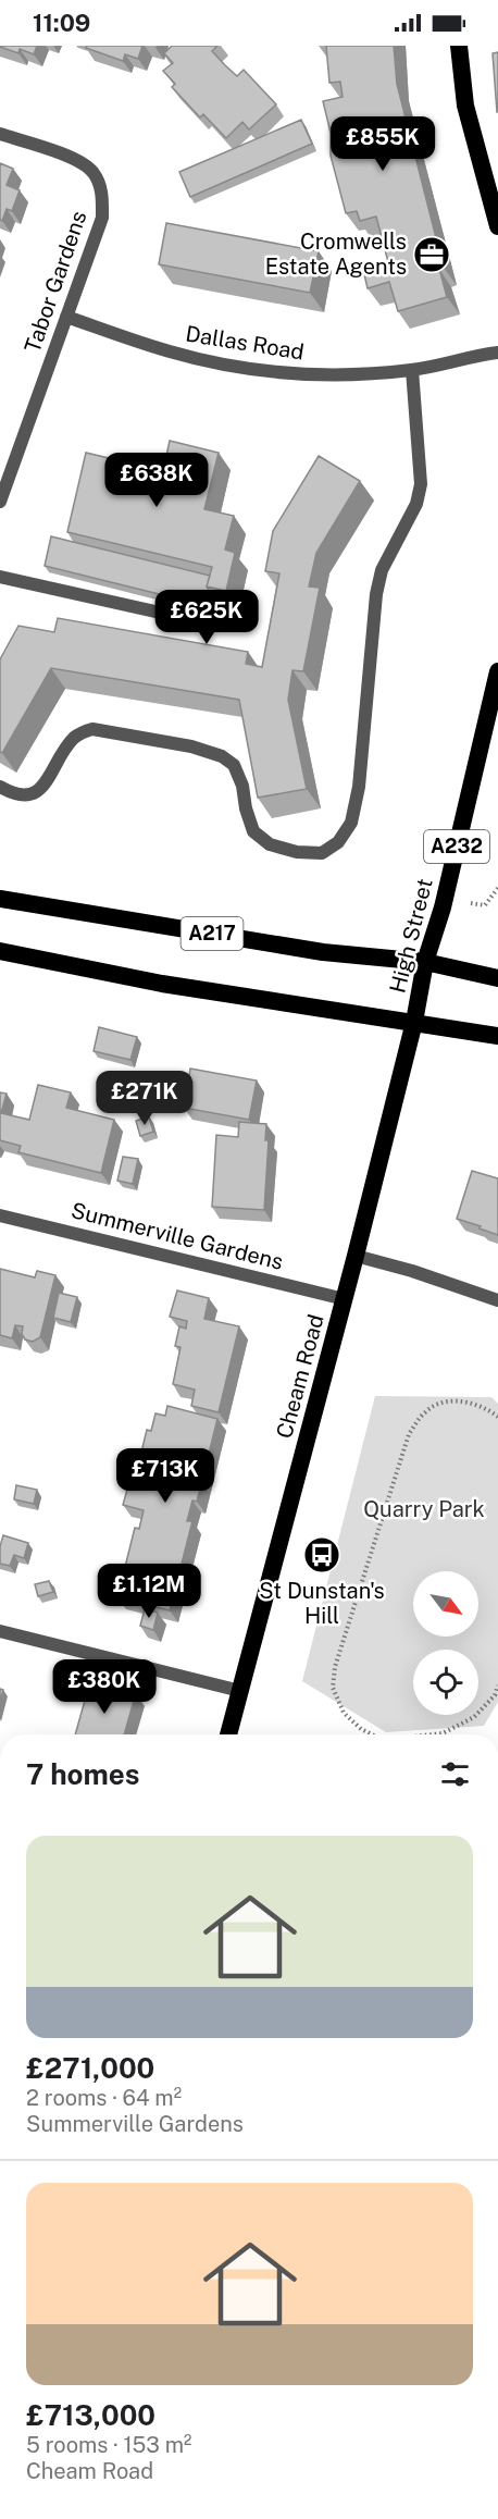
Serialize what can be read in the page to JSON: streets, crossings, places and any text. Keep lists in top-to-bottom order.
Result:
{
  "streets": {
    "highway": [
      "A232",
      "A217",
      "High Street",
      "Cheam Road"
    ],
    "street": ["Tabor Gardens", "Dallas Road", "Summerville Gardens"]
  },
  "crossings": [
    ["Tabor Gardens", "Dallas Road"],
    ["A217", "High Street"],
    ["High Street", "Cheam Road"],
    ["Summerville Gardens", "Cheam Road"]
  ],
  "parks": ["Quarry Park"],
  "places": {
    "office": ["Cromwells Estate Agents"],
    "bus stop": ["St Dunstan's Hill"]
  },
  "north": "bottom right",
  "page": {
    "status": "11:09",
    "price": [
      "£855K",
      "£638K",
      "£625K",
      "£271K",
      "£713K",
      "£1.12M",
      "£380K"
    ],
    "heading": "7 homes",
    "list": [
      {
        "name": "£271,000",
        "note": "2 rooms · 64 m² · Summerville Gardens"
      },
      {
        "name": "£713,000",
        "note": "5 rooms · 153 m² · Cheam Road"
      }
    ]
  }
}
